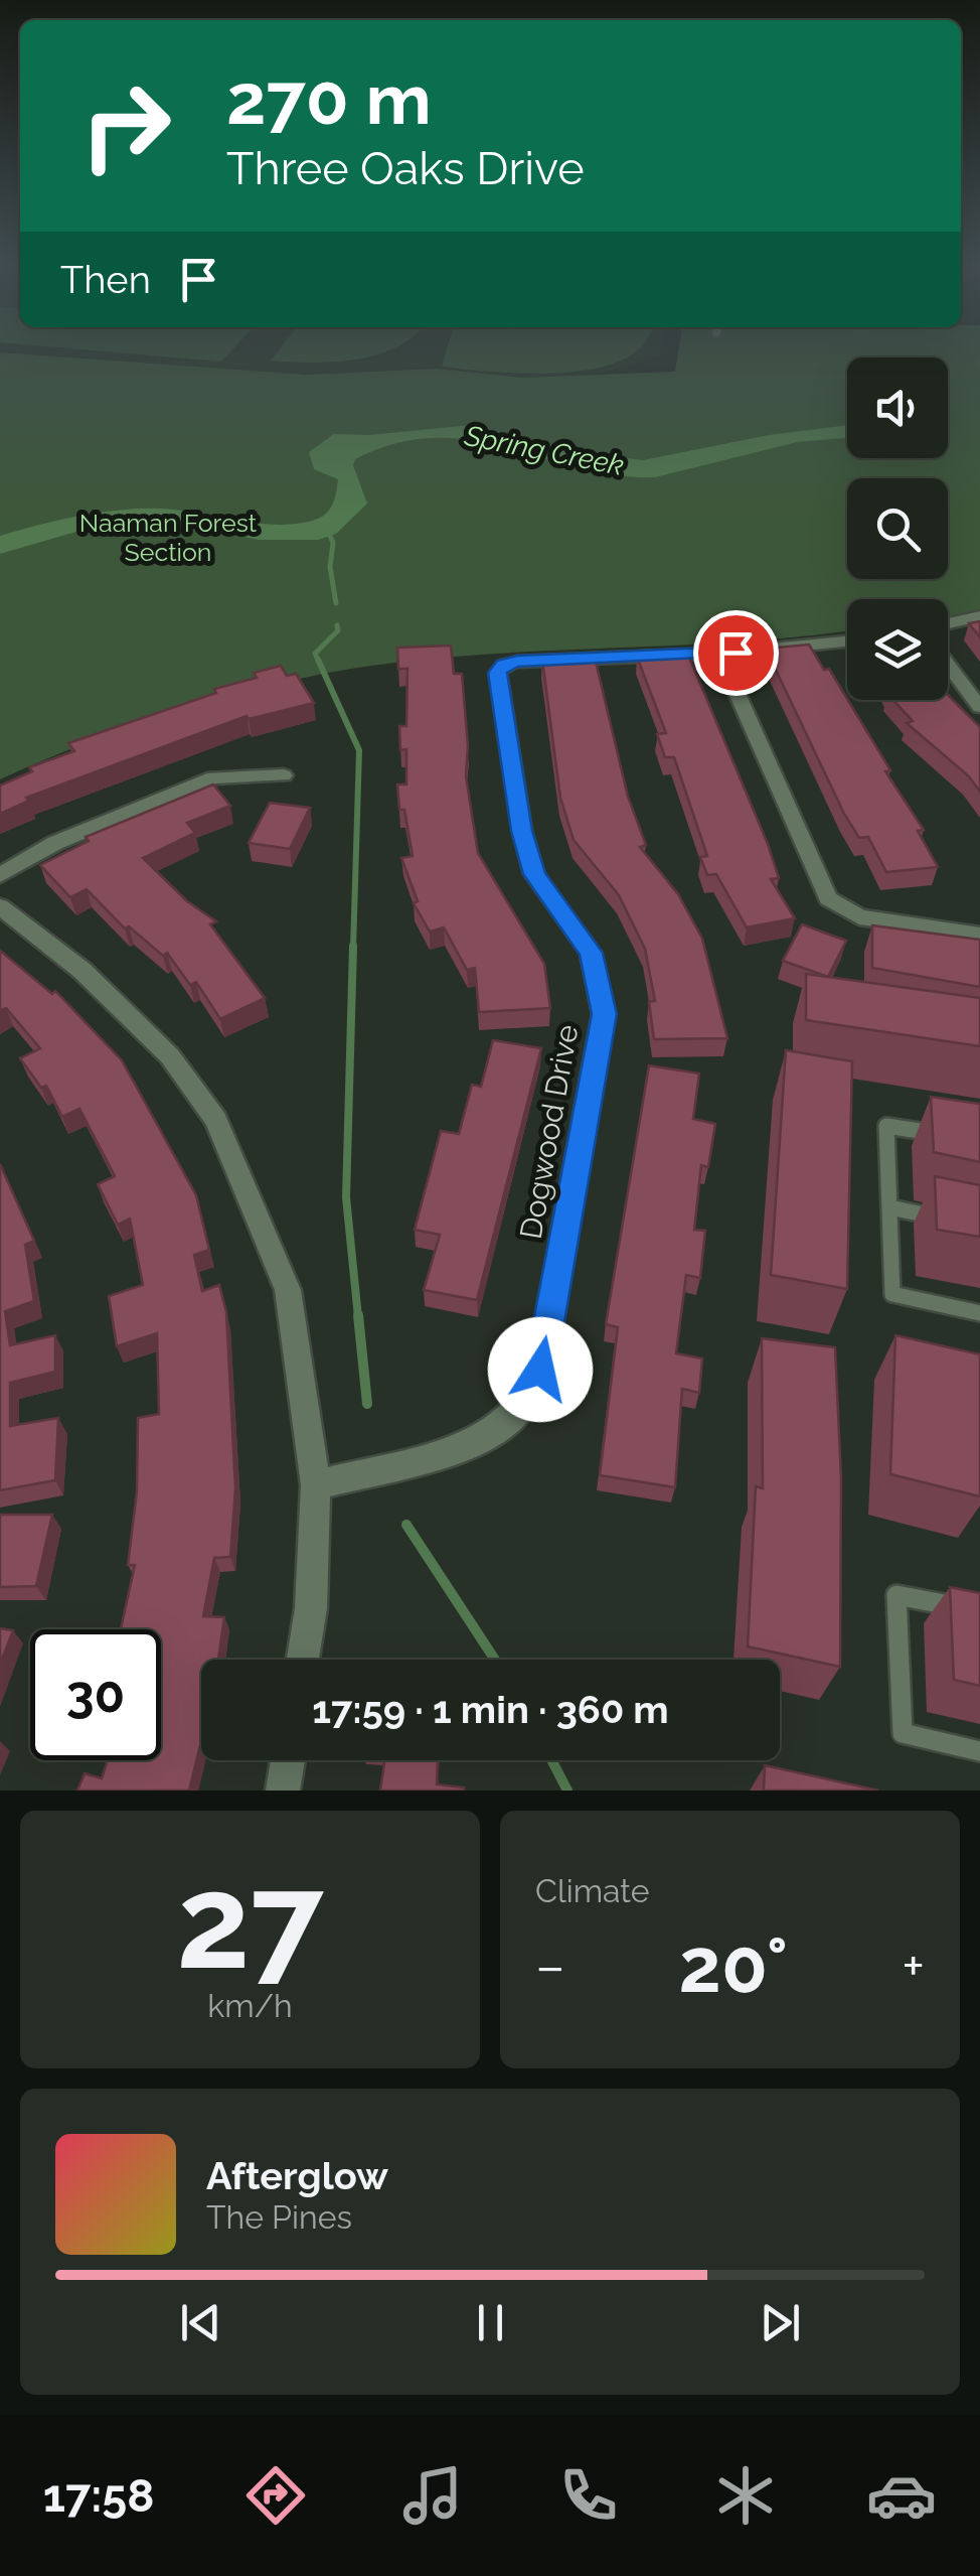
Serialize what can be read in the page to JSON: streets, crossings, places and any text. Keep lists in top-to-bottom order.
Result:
{
  "streets": {
    "street": ["Dogwood Drive"]
  },
  "water": ["Spring Creek"],
  "parks": ["Naaman Forest Section"],
  "page": {
    "turn": ["270 m", "Three Oaks Drive"],
    "then": "Then",
    "limit": "30",
    "trip": "17:59 · 1 min · 360 m",
    "tile": [
      ["27", "km/h"],
      "Climate"
    ],
    "heat": ["−", "20°", "+"],
    "song": ["Afterglow", "The Pines"],
    "tabs": "17:58"
  }
}
